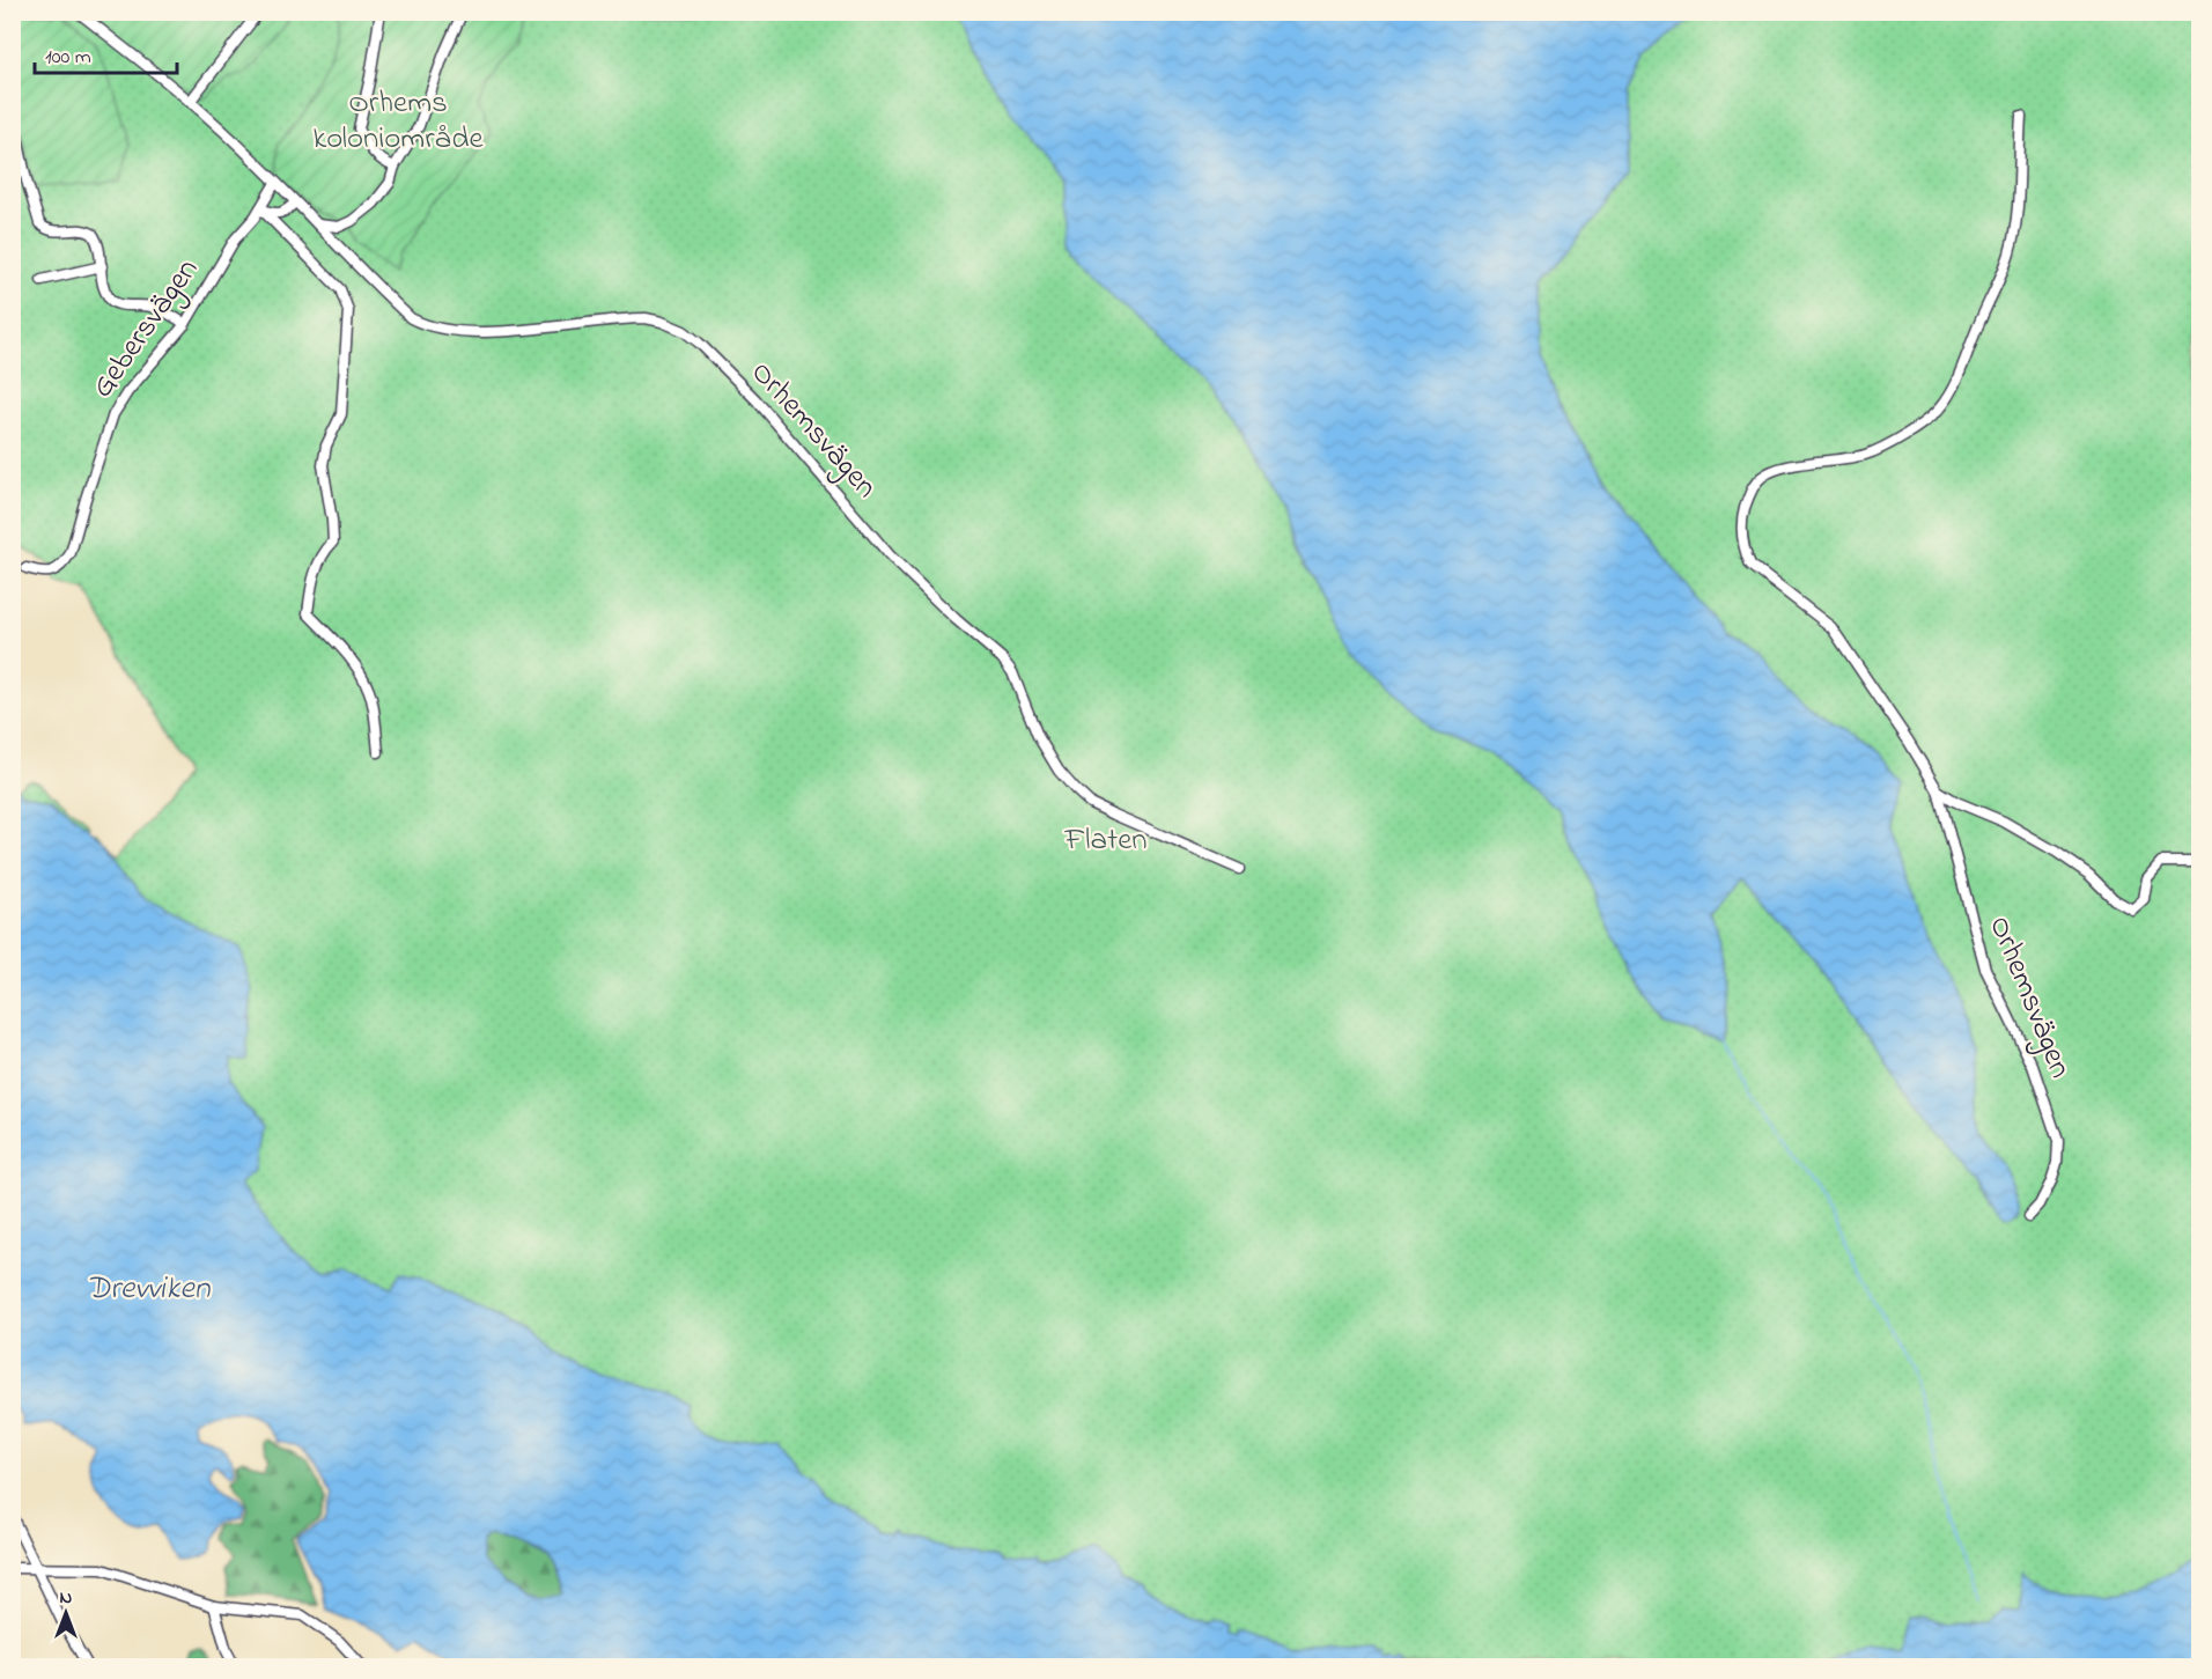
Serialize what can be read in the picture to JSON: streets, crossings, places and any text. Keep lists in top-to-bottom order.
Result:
{
  "streets": {
    "street": ["Gebersvägen", "Orhemsvägen"]
  },
  "water": ["Drevviken"],
  "parks": ["Orhems koloniområde", "Flaten"],
  "scale_bar": "100 m",
  "north": "top"
}
